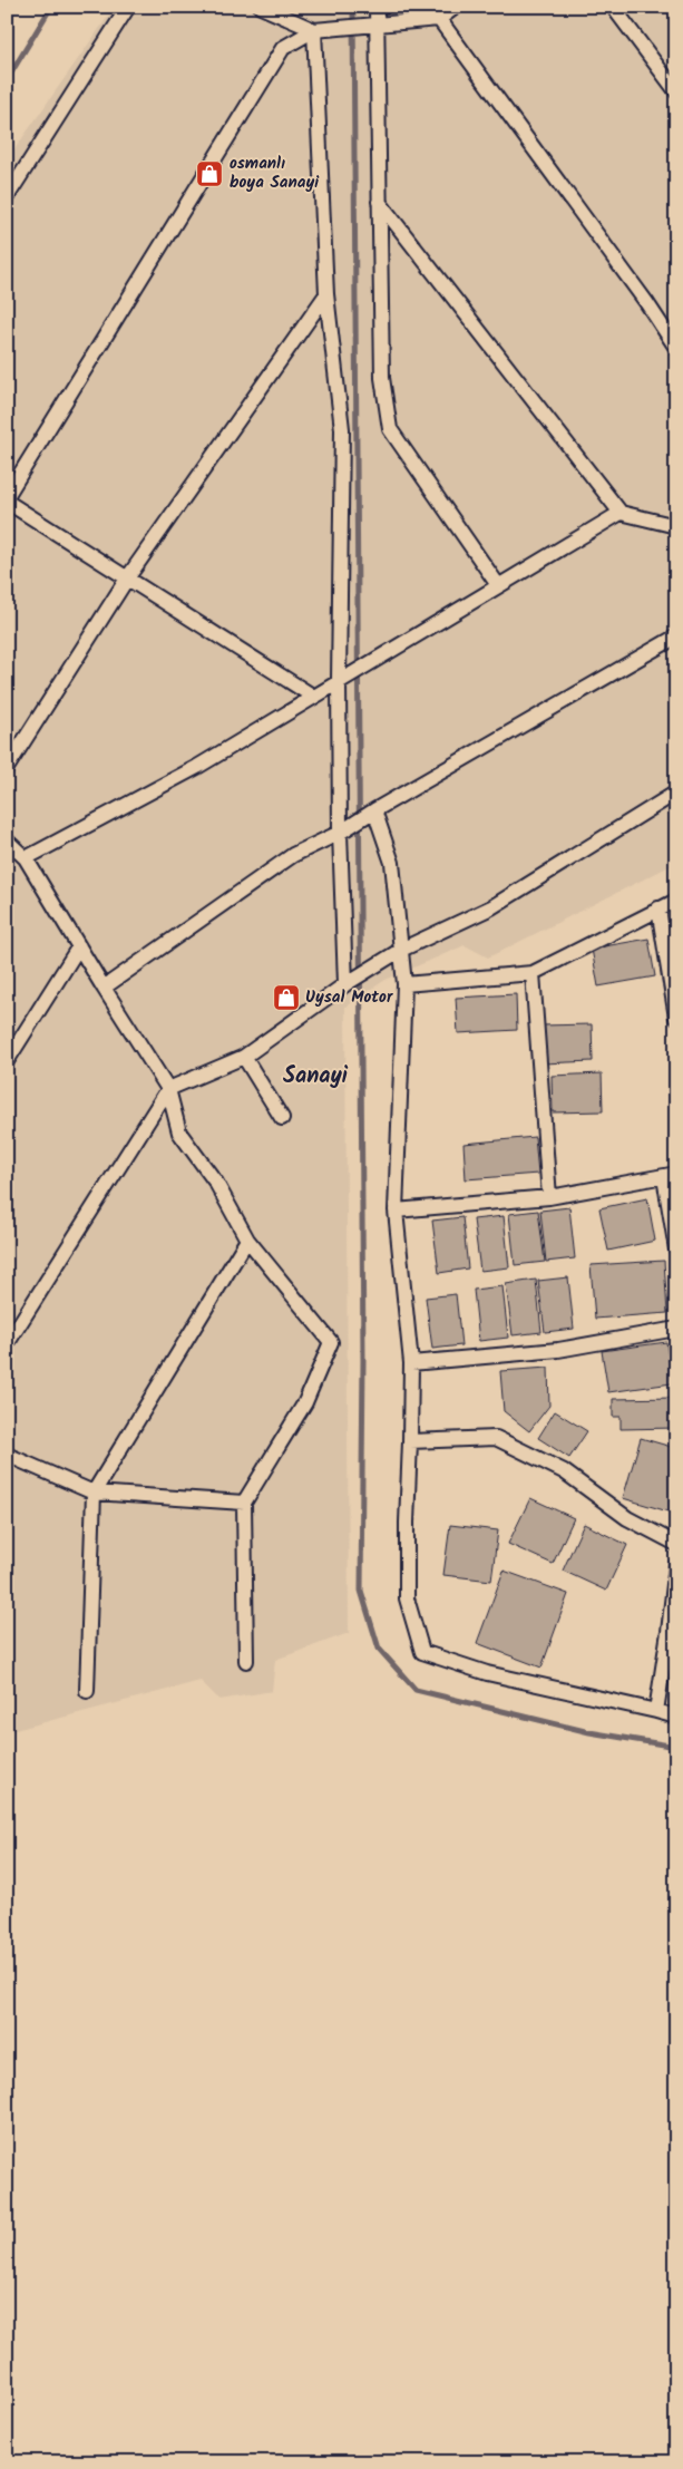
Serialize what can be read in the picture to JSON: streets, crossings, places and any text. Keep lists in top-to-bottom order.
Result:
{
  "districts": ["Sanayi"],
  "places": {
    "shop": ["osmanlı boya Sanayi", "Uysal Motor"]
  }
}
